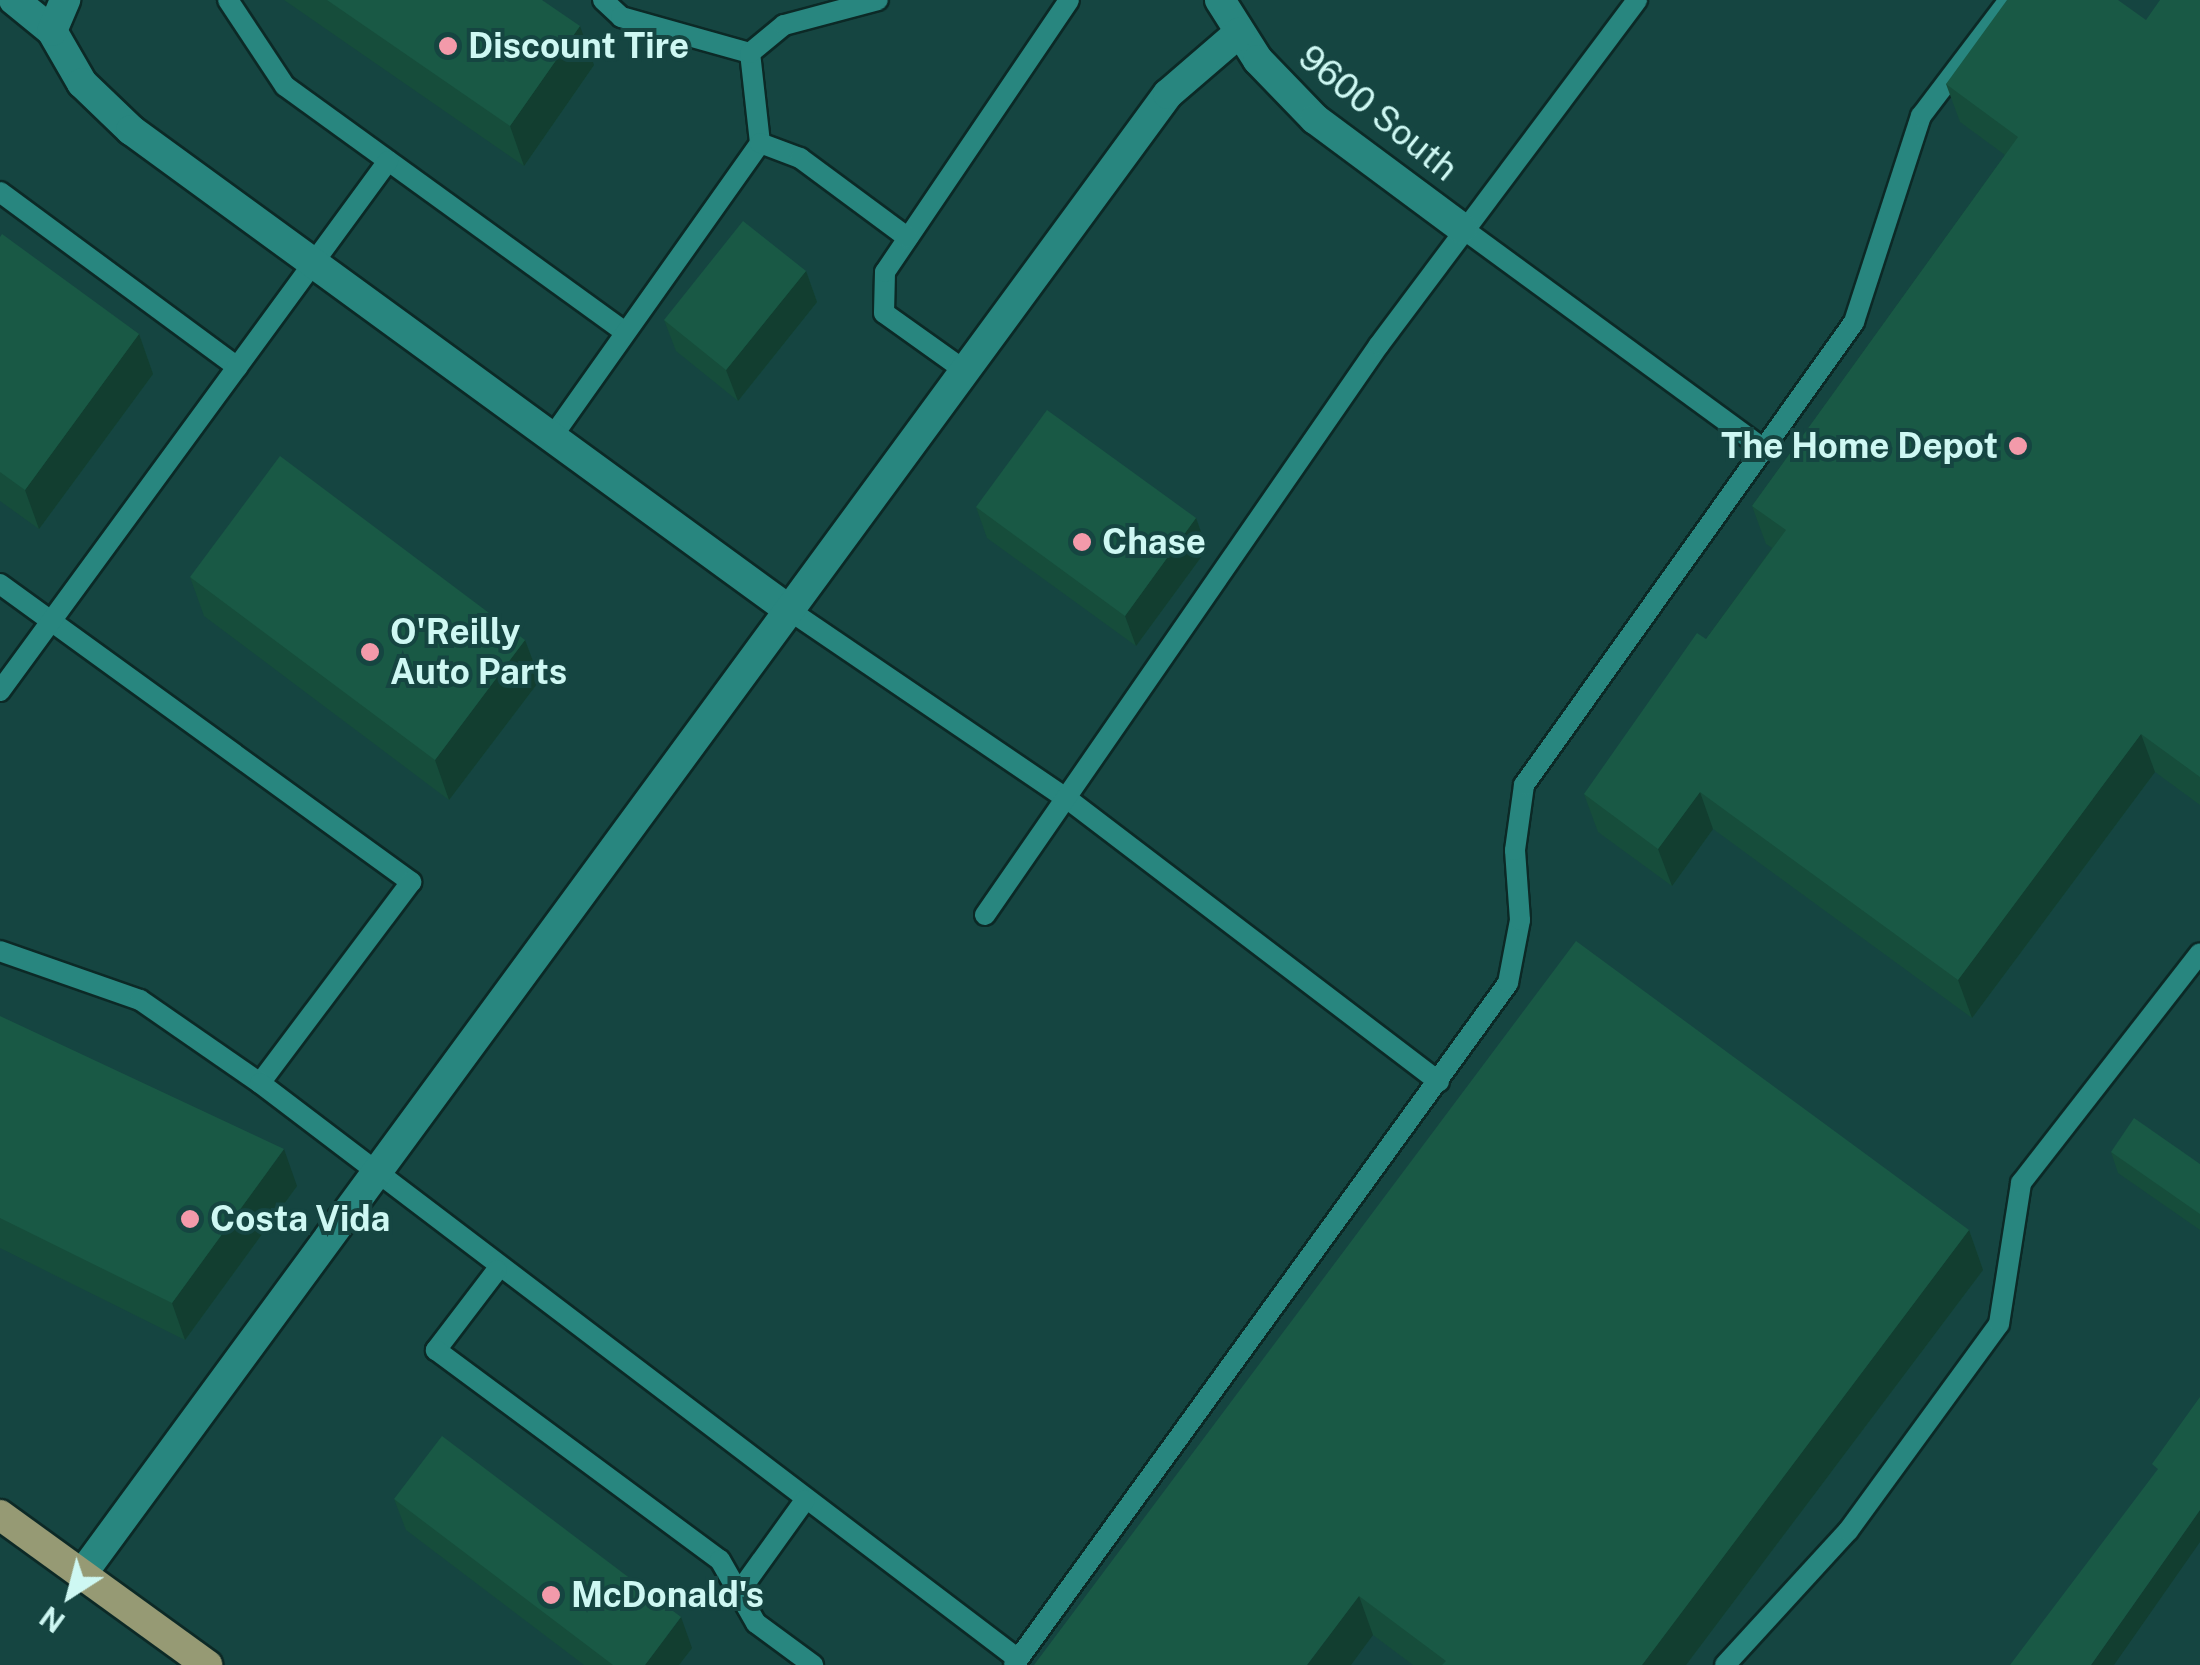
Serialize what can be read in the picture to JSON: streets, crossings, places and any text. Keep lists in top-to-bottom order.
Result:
{
  "streets": {
    "street": ["9600 South"]
  },
  "places": [
    "Discount Tire",
    "The Home Depot",
    "Chase",
    "O'Reilly Auto Parts",
    "Costa Vida",
    "McDonald's"
  ],
  "north": "bottom left"
}
